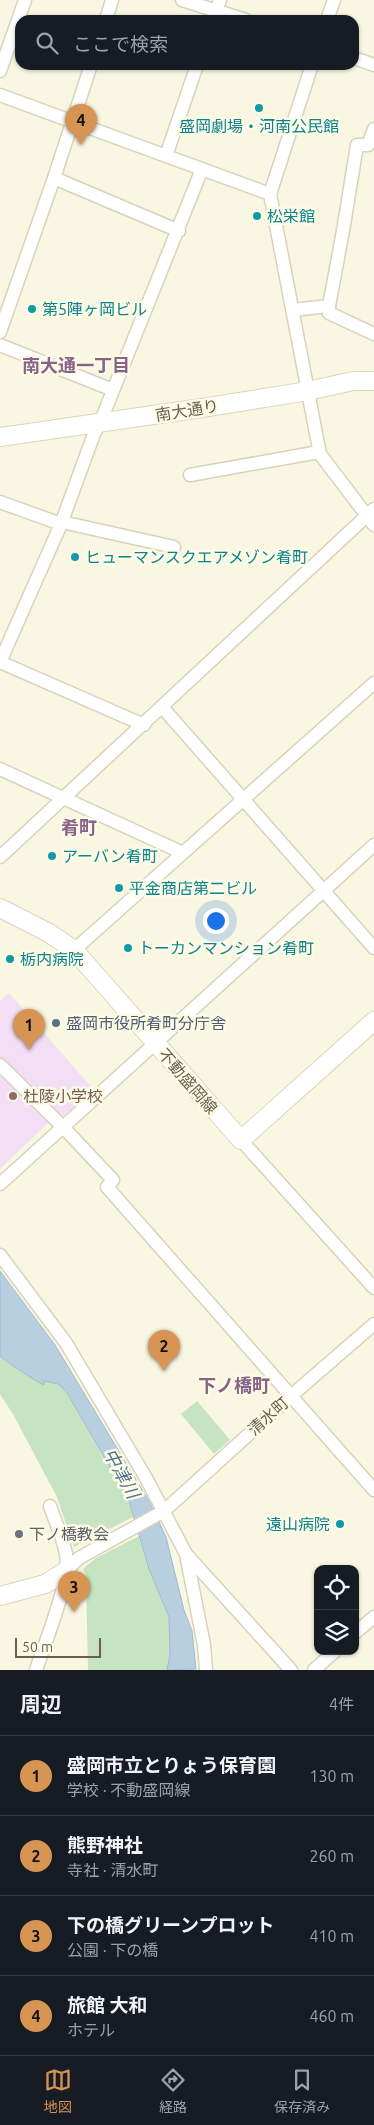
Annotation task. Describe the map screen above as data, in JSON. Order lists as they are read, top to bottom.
{
  "streets": {
    "main road": ["南大通り", "不動盛岡線"],
    "street": ["清水町"]
  },
  "districts": ["南大通一丁目", "肴町", "下ノ橋町"],
  "water": ["中津川"],
  "places": [
    "盛岡劇場・河南公民館",
    "松栄館",
    "第5陣ヶ岡ビル",
    "ヒューマンスクエアメゾン肴町",
    "アーバン肴町",
    "平金商店第二ビル",
    "トーカンマンション肴町",
    "栃内病院",
    "盛岡市役所肴町分庁舎",
    "杜陵小学校",
    "遠山病院",
    "下ノ橋教会"
  ],
  "scale_bar": "50 m",
  "page": {
    "search": "ここで検索",
    "pins": [
      "4",
      "1",
      "2",
      "3"
    ],
    "scale": "50 m",
    "heading": ["周辺", "4件"],
    "list": [
      {
        "mark": "1",
        "name": "盛岡市立とりょう保育園",
        "note": "学校 · 不動盛岡線",
        "value": "130 m"
      },
      {
        "mark": "2",
        "name": "熊野神社",
        "note": "寺社 · 清水町",
        "value": "260 m"
      },
      {
        "mark": "3",
        "name": "下の橋グリーンプロット",
        "note": "公園 · 下の橋",
        "value": "410 m"
      },
      {
        "mark": "4",
        "name": "旅館 大和",
        "note": "ホテル",
        "value": "460 m"
      }
    ],
    "nav": ["地図", "経路", "保存済み"]
  }
}
